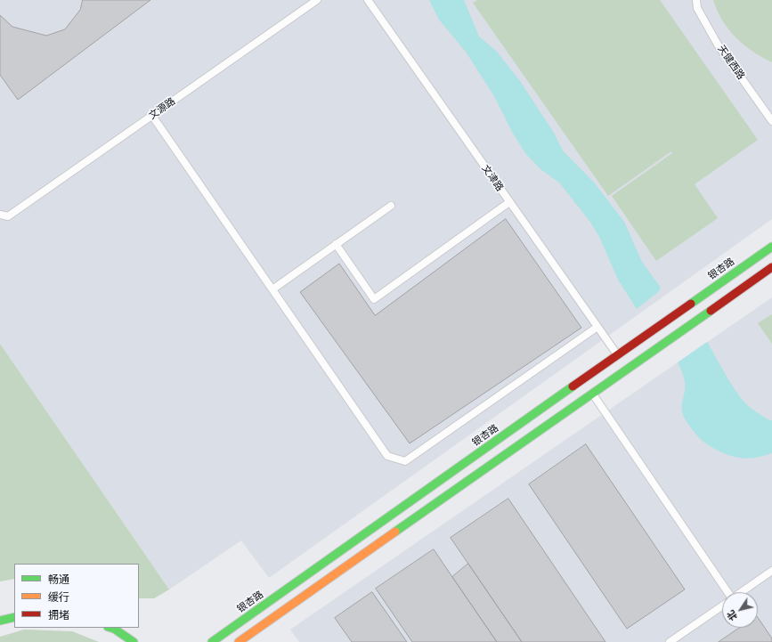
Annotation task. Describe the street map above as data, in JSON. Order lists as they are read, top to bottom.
{
  "streets": {
    "street": ["银杏路"],
    "lane": ["天健西路", "文源路", "文津路"]
  },
  "crossings": [
    ["文津路", "银杏路"]
  ],
  "legend": ["畅通", "缓行", "拥堵"],
  "north": "bottom left"
}
